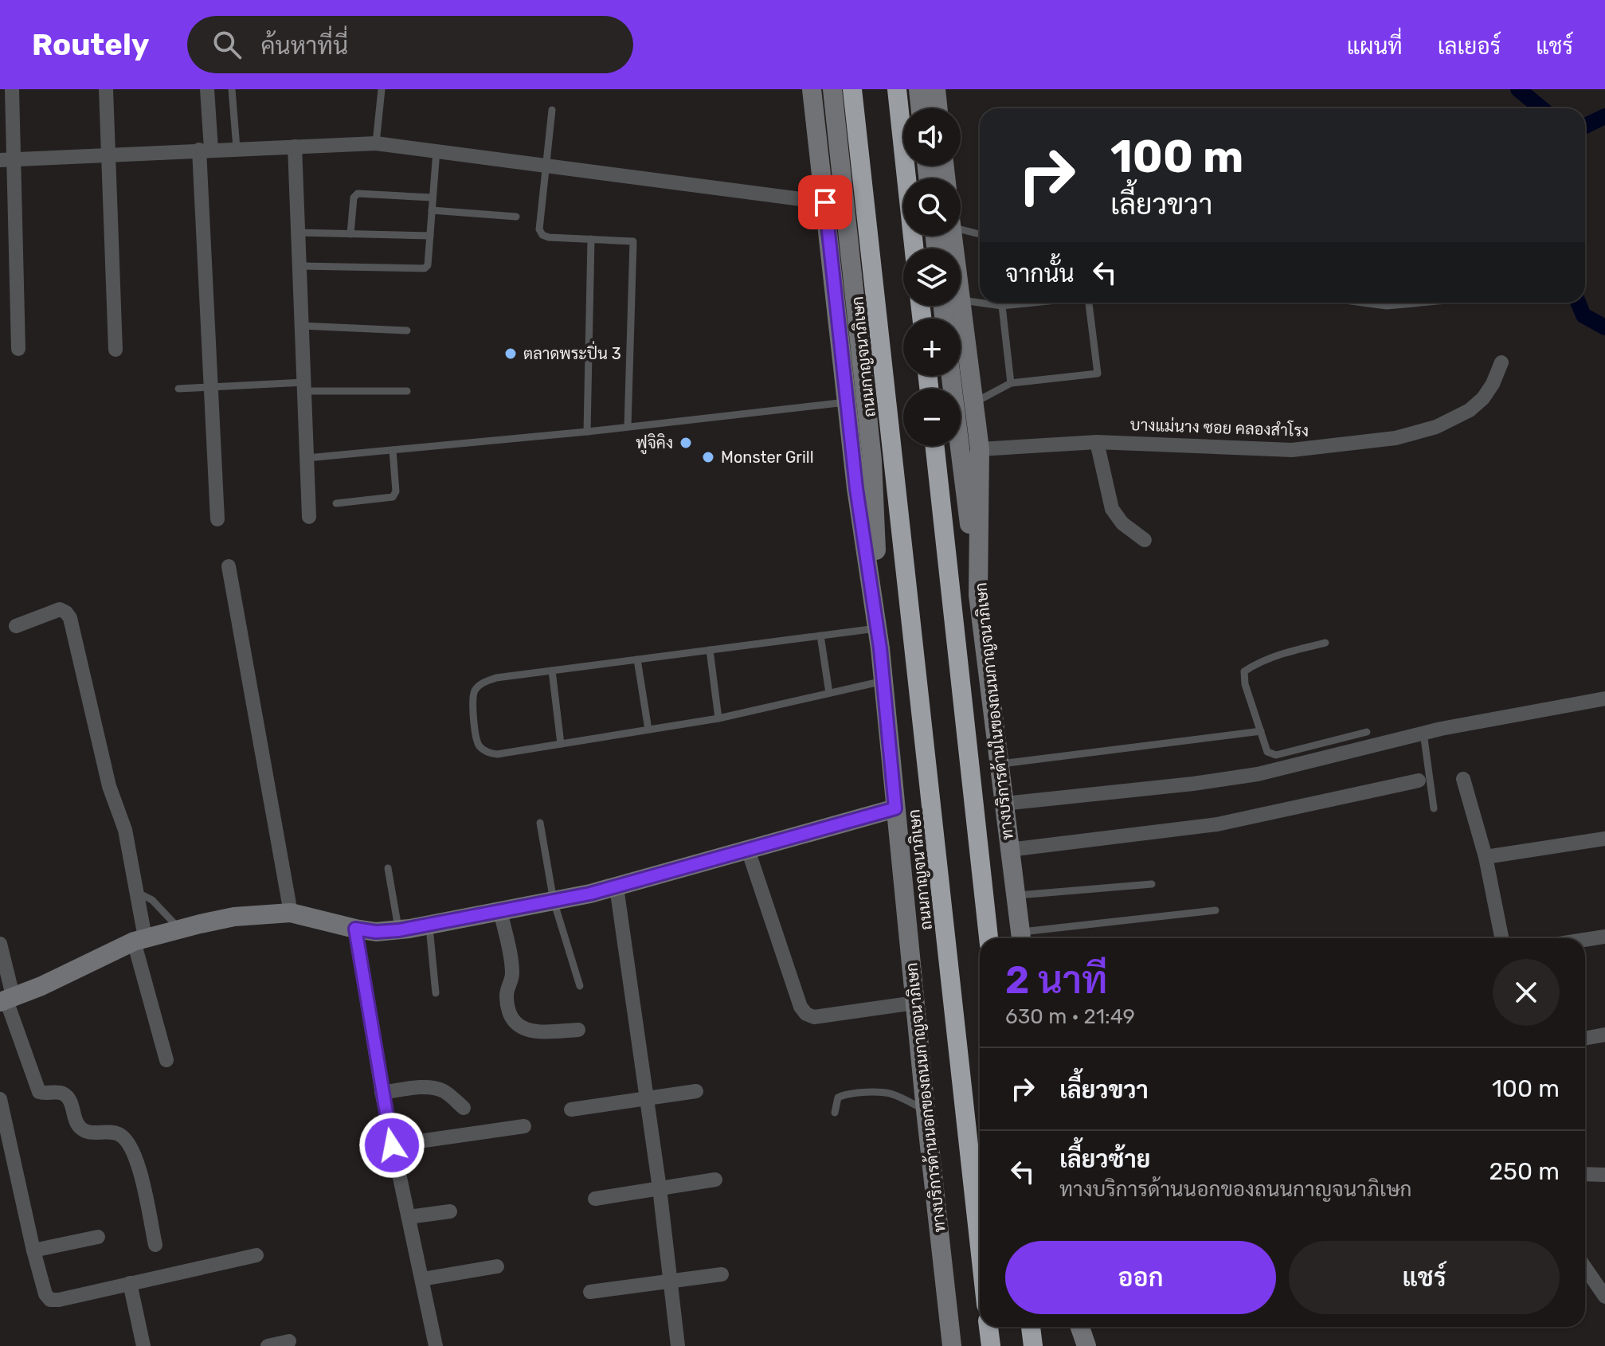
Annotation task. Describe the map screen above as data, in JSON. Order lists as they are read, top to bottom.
{
  "streets": {
    "highway": ["ถนนกาญจนาภิเษก"],
    "main road": ["ทางบริการด้านในของถนนกาญจนาภิเษก", "ทางบริการด้านนอกของถนนกาญจนาภิเษก"],
    "street": ["บางแม่นาง ซอย คลองสำโรง"]
  },
  "crossings": [
    ["บางแม่นาง ซอย คลองสำโรง", "ทางบริการด้านในของถนนกาญจนาภิเษก"]
  ],
  "places": ["ตลาดพระปิ่น 3", "ฟูจิคิง", "Monster Grill"],
  "page": {
    "header": "Routely",
    "search": "ค้นหาที่นี่",
    "nav": ["แผนที่", "เลเยอร์", "แชร์"],
    "map_buttons": ["+", "−"],
    "turn": ["100 m", "เลี้ยวขวา"],
    "then": "จากนั้น",
    "heading": ["2 นาที", "630 m · 21:49"],
    "list": [
      {
        "name": "เลี้ยวขวา",
        "value": "100 m"
      },
      {
        "name": "เลี้ยวซ้าย",
        "note": "ทางบริการด้านนอกของถนนกาญจนาภิเษก",
        "value": "250 m"
      }
    ],
    "buttons": ["ออก", "แชร์"]
  }
}
